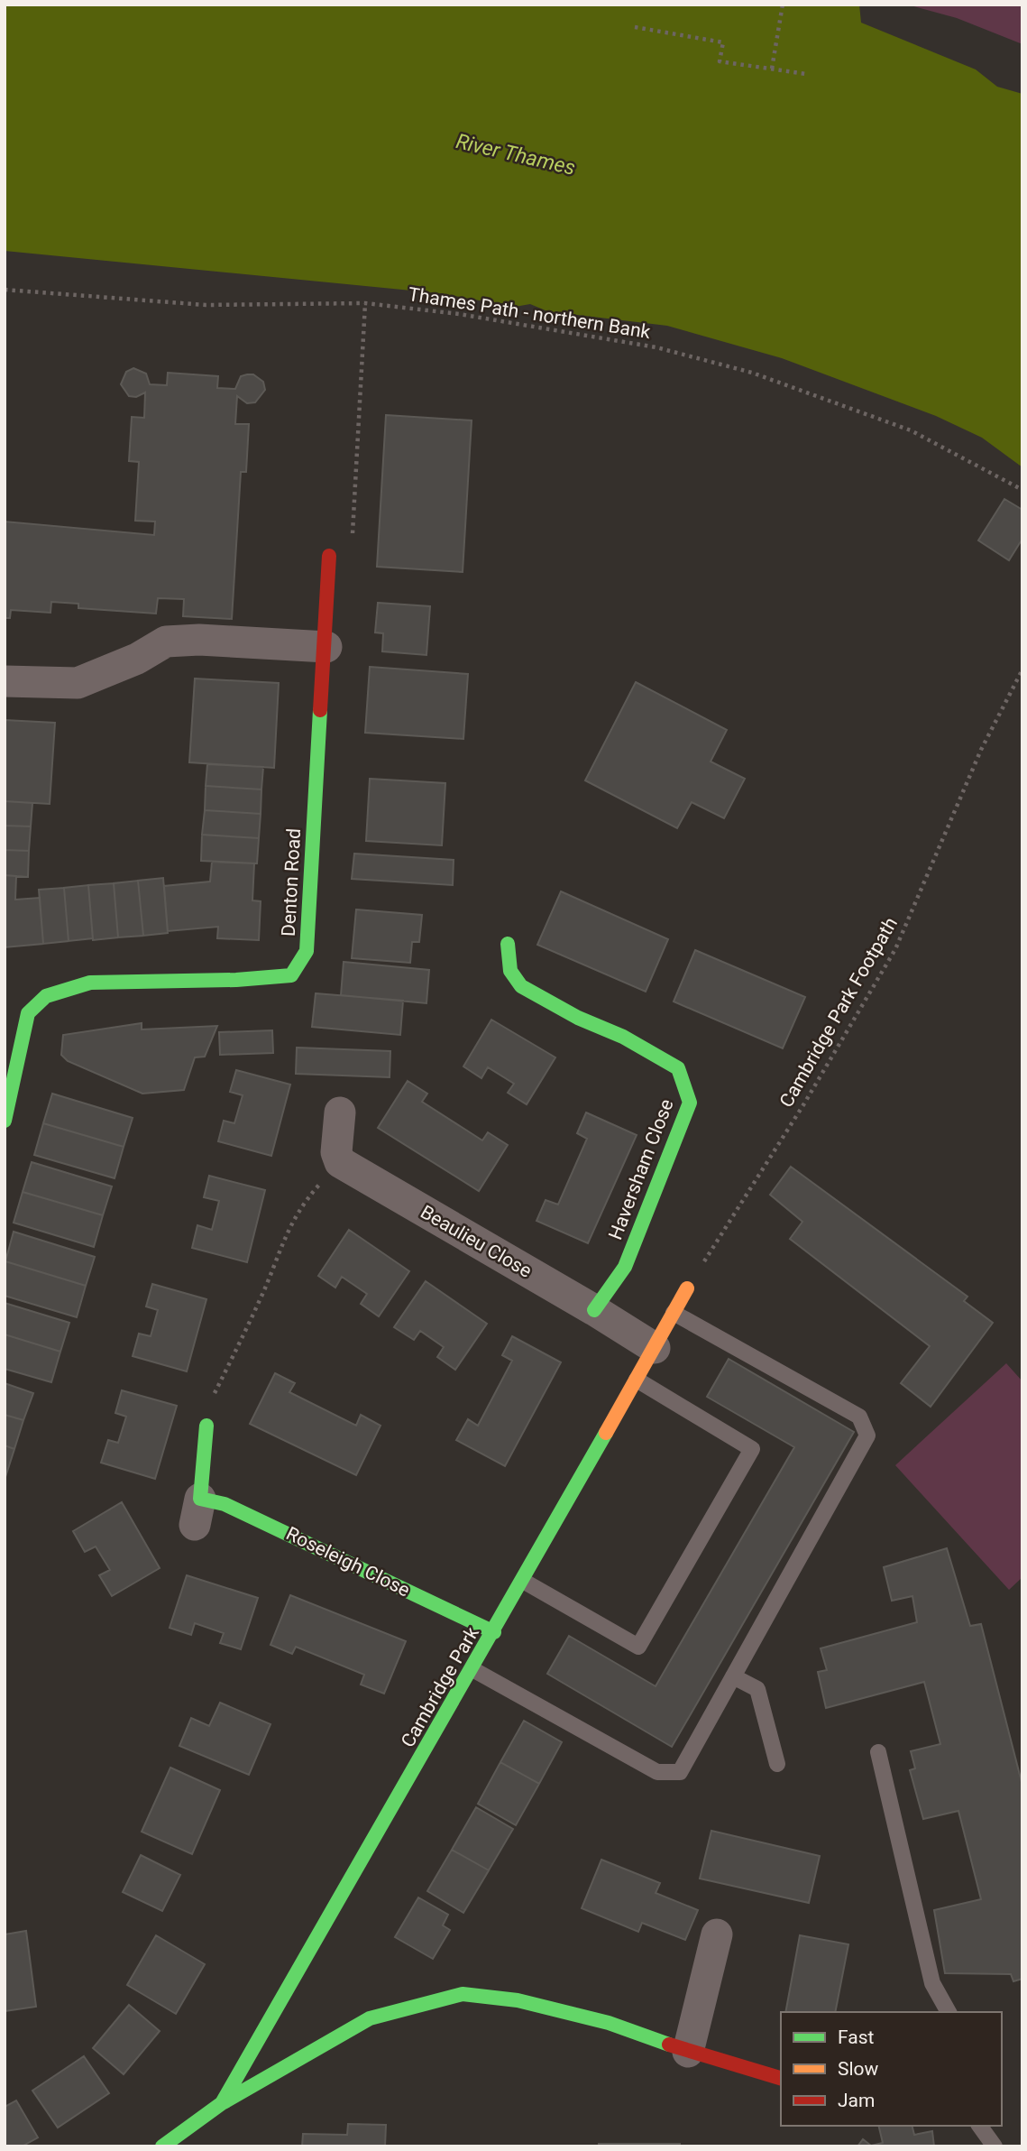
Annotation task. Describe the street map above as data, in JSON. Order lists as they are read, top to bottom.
{
  "streets": {
    "street": [
      "Denton Road",
      "Haversham Close",
      "Beaulieu Close",
      "Roseleigh Close",
      "Cambridge Park"
    ],
    "path": ["Thames Path - northern Bank", "Cambridge Park Footpath"]
  },
  "crossings": [
    ["Cambridge Park Footpath", "Cambridge Park"],
    ["Haversham Close", "Beaulieu Close"],
    ["Beaulieu Close", "Cambridge Park"],
    ["Roseleigh Close", "Cambridge Park"]
  ],
  "water": ["River Thames"],
  "legend": ["Fast", "Slow", "Jam"]
}
